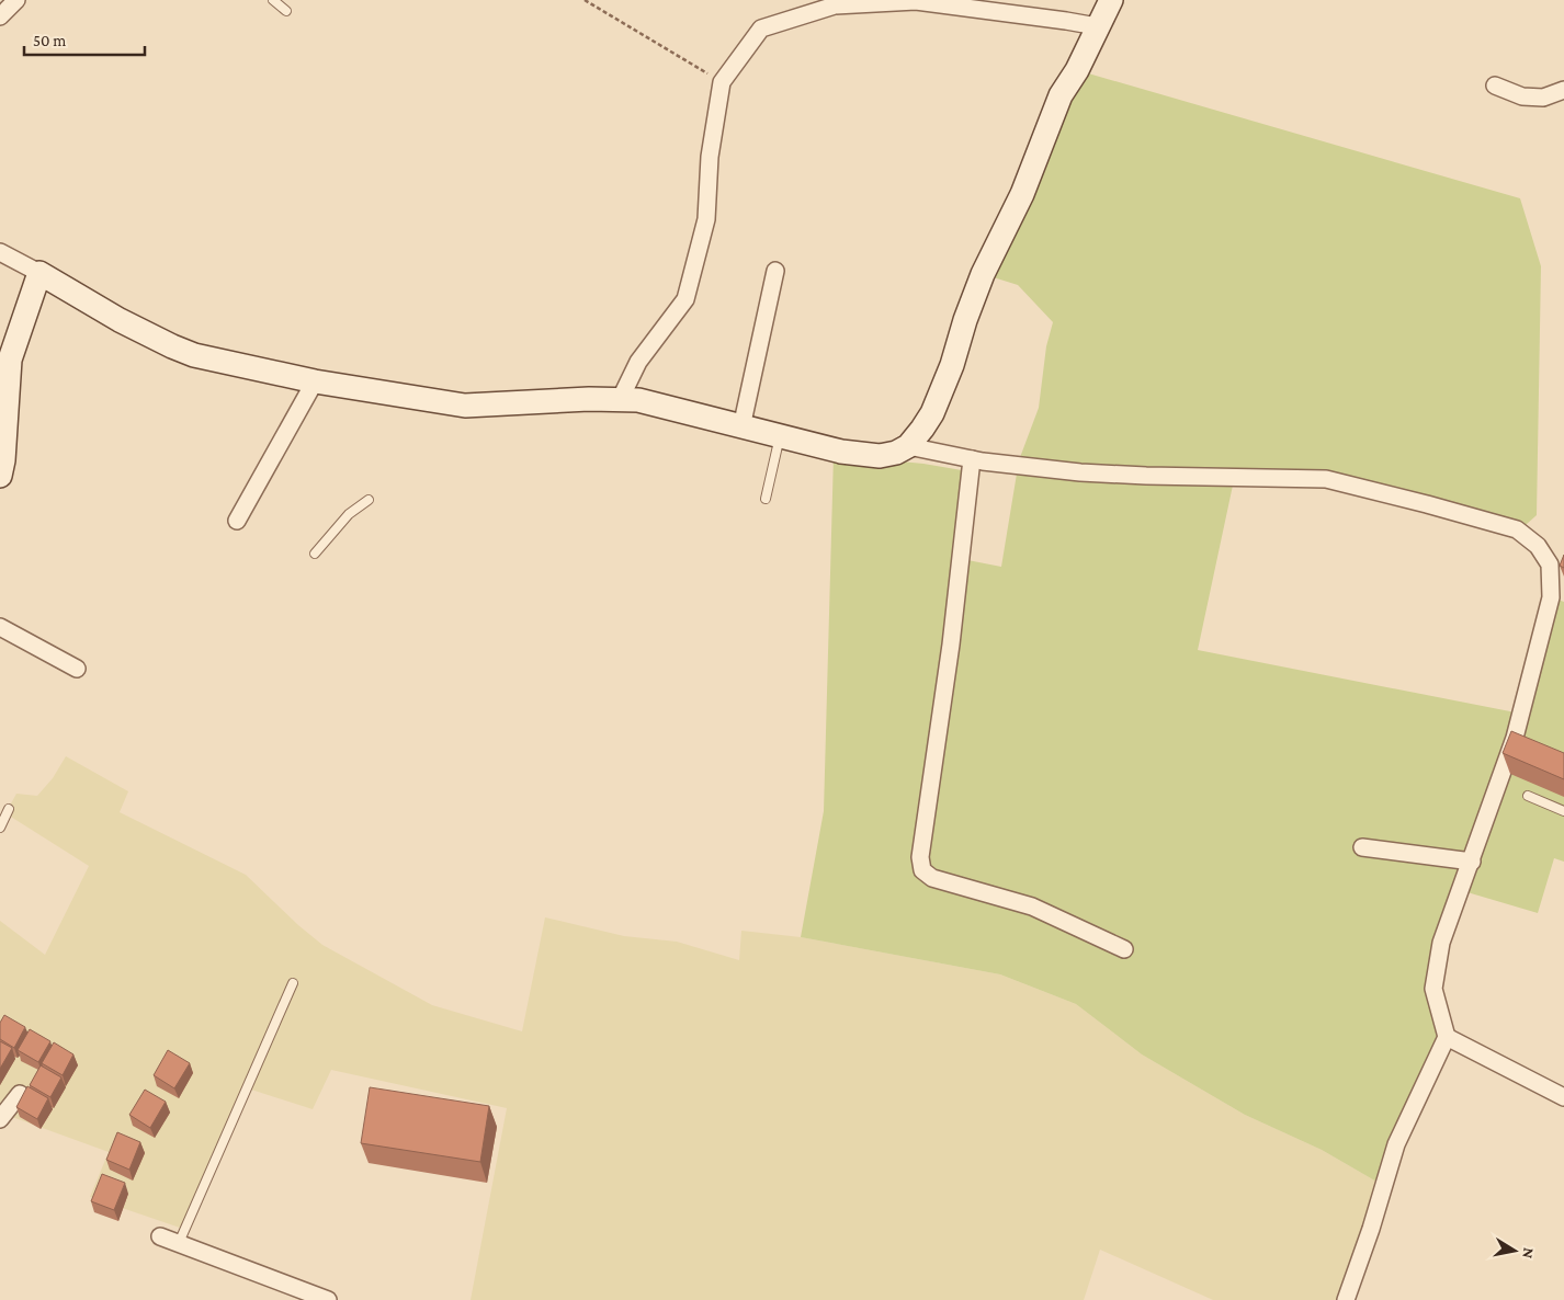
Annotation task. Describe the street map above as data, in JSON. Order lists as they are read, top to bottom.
{
  "scale_bar": "50 m",
  "north": "right"
}
